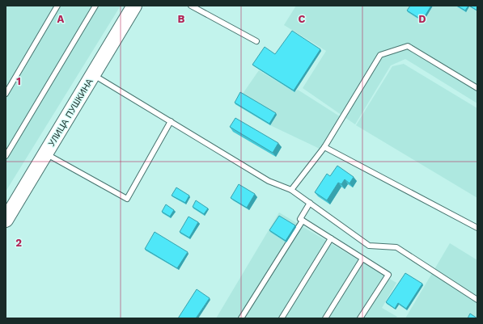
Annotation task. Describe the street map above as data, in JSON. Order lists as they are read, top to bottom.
{
  "streets": {
    "main road": ["УЛИЦА ПУШКИНА"]
  },
  "grid": {
    "columns": [
      "A",
      "B",
      "C",
      "D"
    ],
    "rows": ["1", "2"]
  }
}
